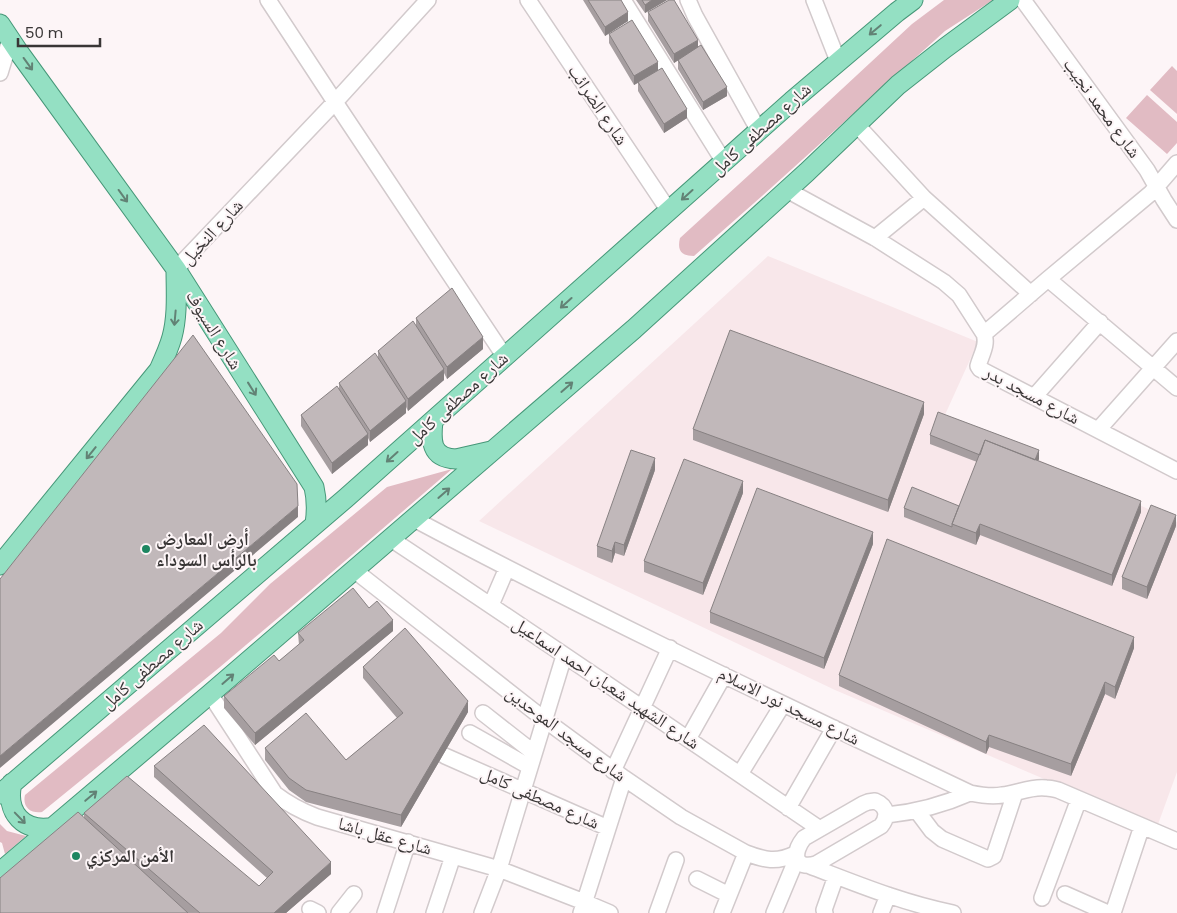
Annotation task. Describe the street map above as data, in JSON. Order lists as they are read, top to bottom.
{
  "streets": {
    "main road": ["شارع مصطفى كامل", "شارع النخيل", "شارع السيوف"],
    "street": [
      "شارع الضرائب",
      "شارع محمد نجيب",
      "شارع مسجد بدر",
      "شارع الشهيد شعبان احمد اسماعيل",
      "شارع مسجد نور الاسلام",
      "شارع مسجد الموحدين",
      "شارع عقل باشا"
    ]
  },
  "crossings": [
    ["شارع الضرائب", "شارع مصطفى كامل"],
    ["شارع مصطفى كامل", "شارع السيوف"],
    ["شارع النخيل", "شارع السيوف"]
  ],
  "one_way": ["شارع النخيل", "شارع السيوف"],
  "places": ["أرض المعارض بالرأس السوداء", "الأمن المركزي"],
  "scale_bar": "50 m"
}
